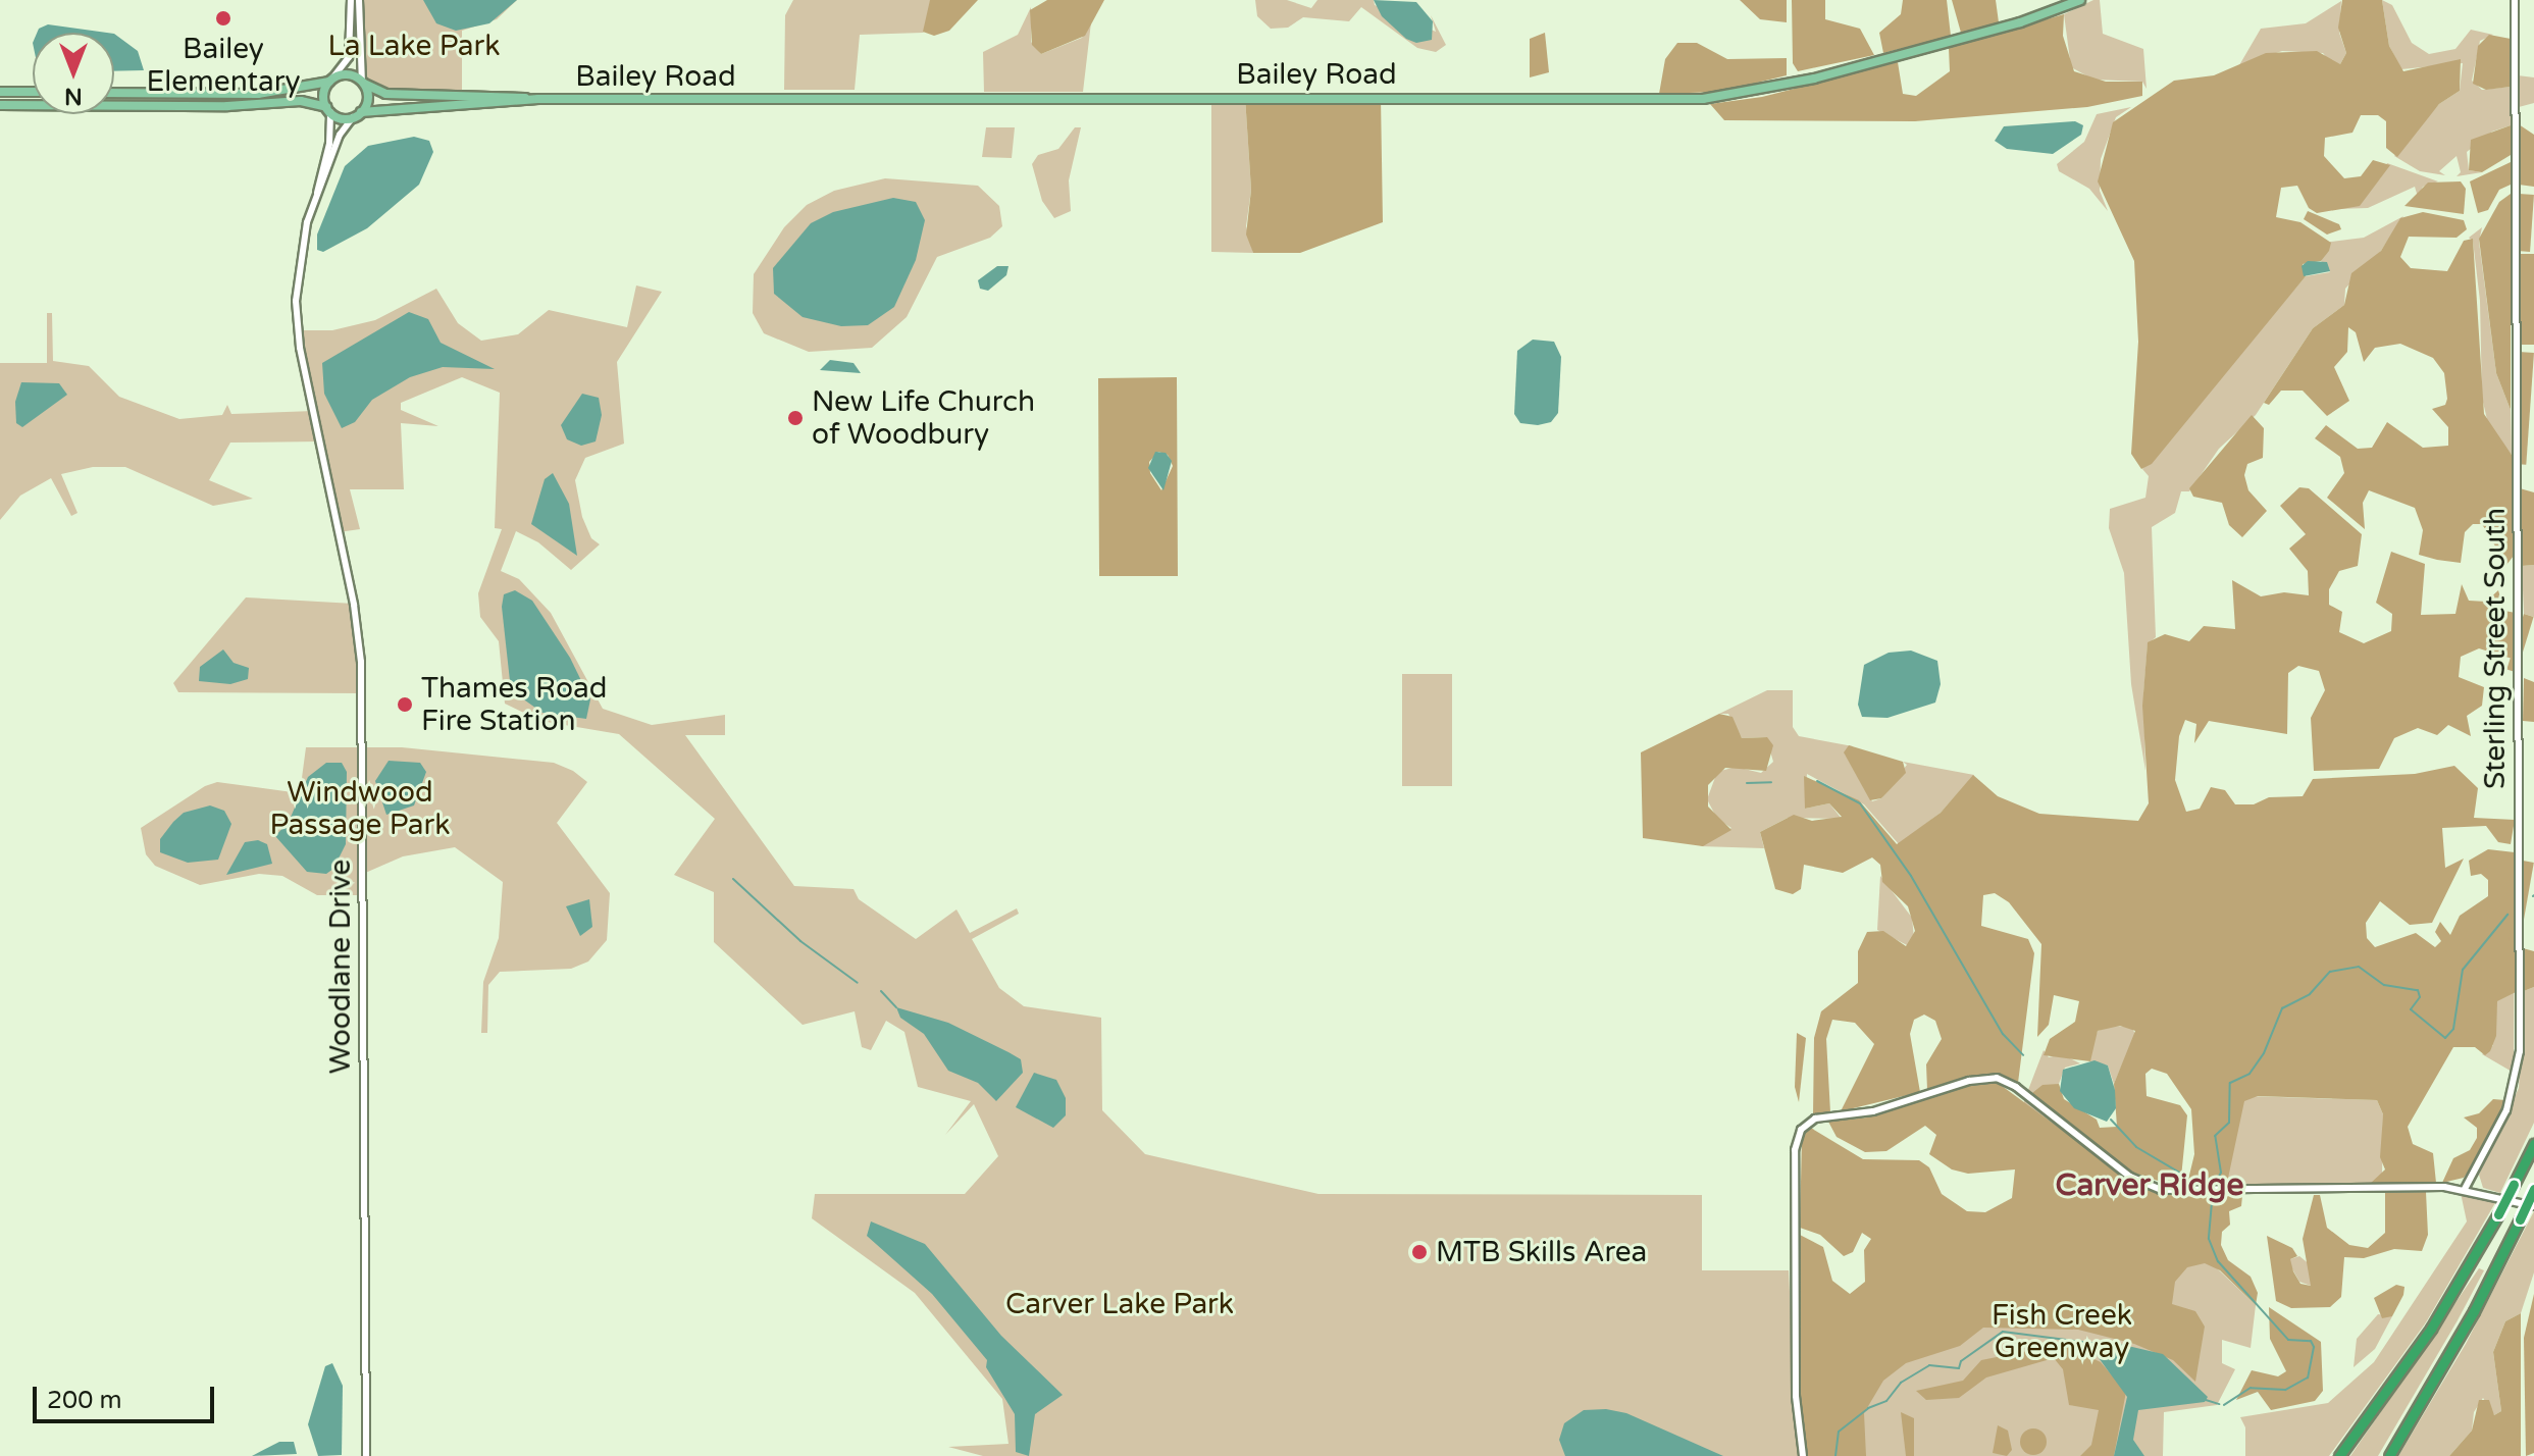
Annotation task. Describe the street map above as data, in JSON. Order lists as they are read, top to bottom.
{
  "streets": {
    "main road": ["Bailey Road"],
    "street": ["Sterling Street South", "Woodlane Drive"]
  },
  "crossings": [
    ["Bailey Road", "Woodlane Drive"]
  ],
  "districts": ["Carver Ridge"],
  "parks": [
    "La Lake Park",
    "Windwood Passage Park",
    "Carver Lake Park",
    "Fish Creek Greenway"
  ],
  "places": [
    "Bailey Elementary",
    "New Life Church of Woodbury",
    "Thames Road Fire Station",
    "MTB Skills Area"
  ],
  "scale_bar": "200 m",
  "north": "bottom"
}
